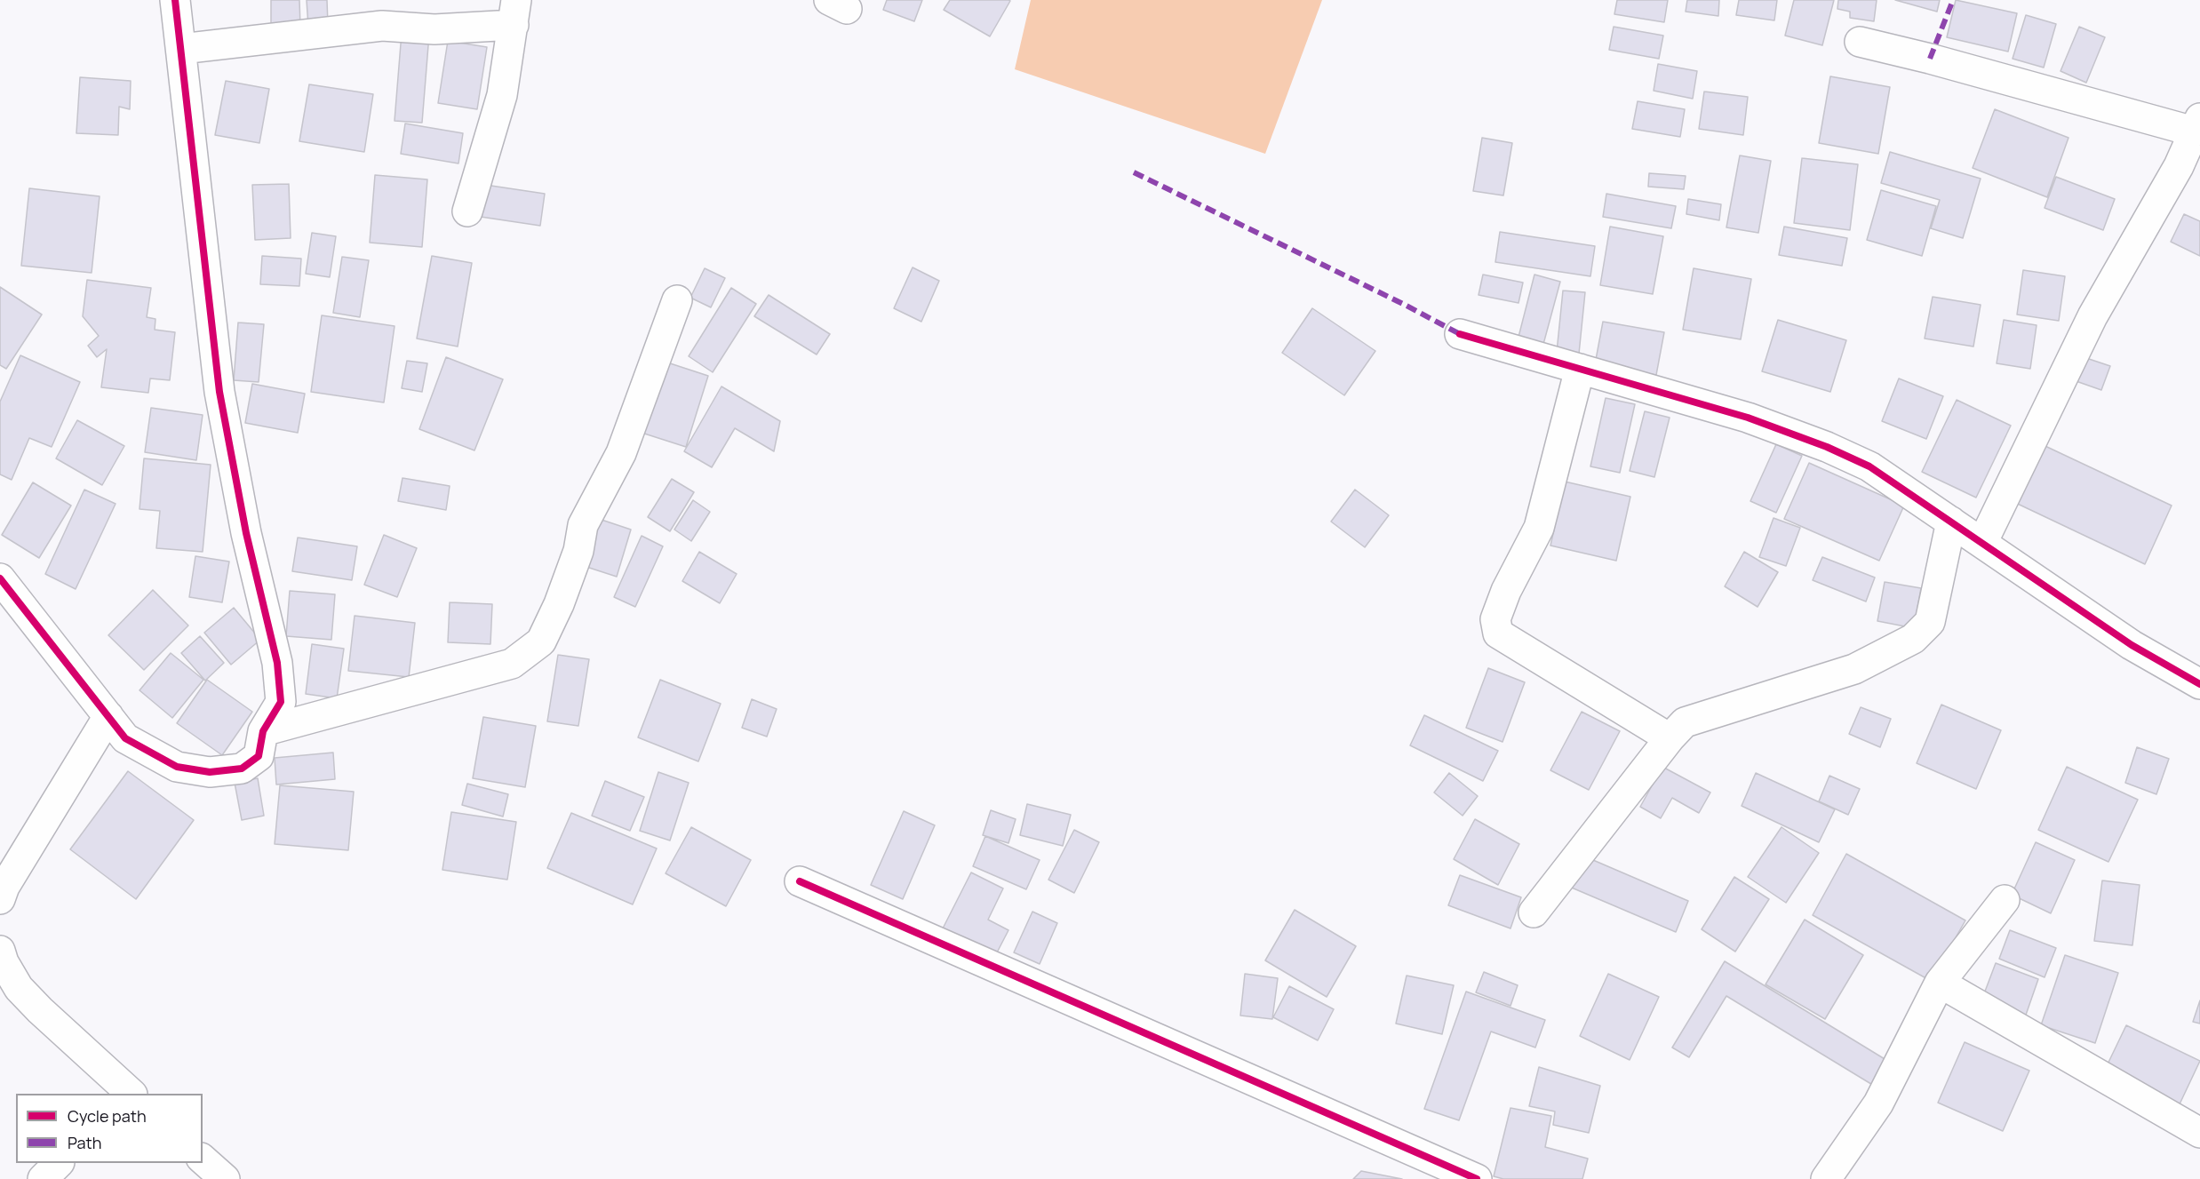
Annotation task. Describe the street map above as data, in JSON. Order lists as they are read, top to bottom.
{
  "legend": ["Cycle path", "Path"]
}
